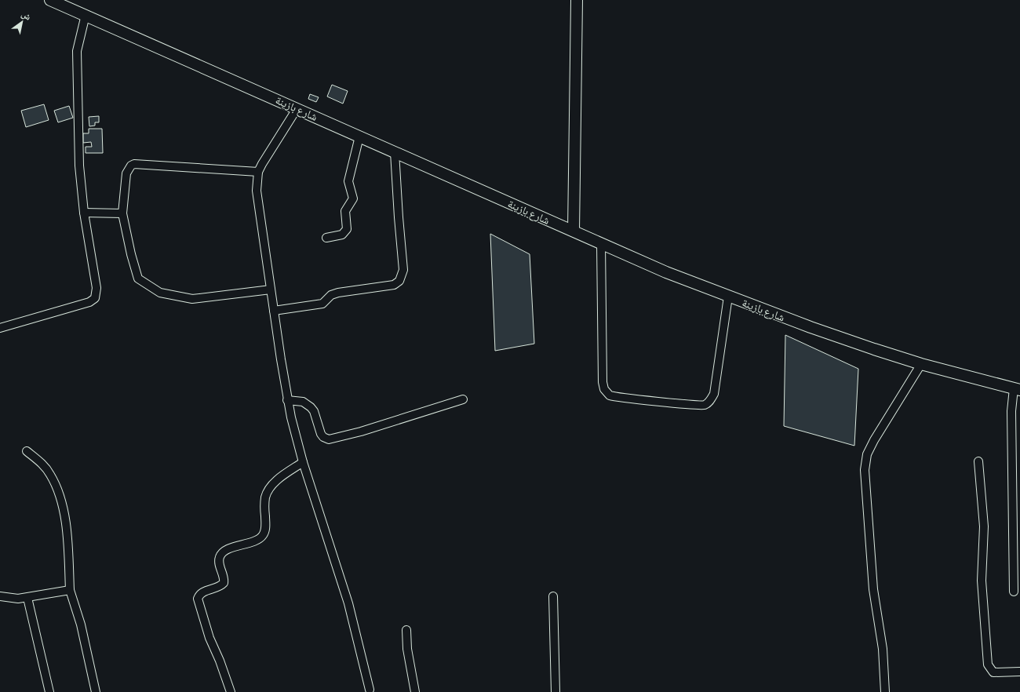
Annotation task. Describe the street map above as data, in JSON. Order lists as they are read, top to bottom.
{
  "streets": {
    "street": ["شارع بازينة"]
  },
  "north": "top right"
}
